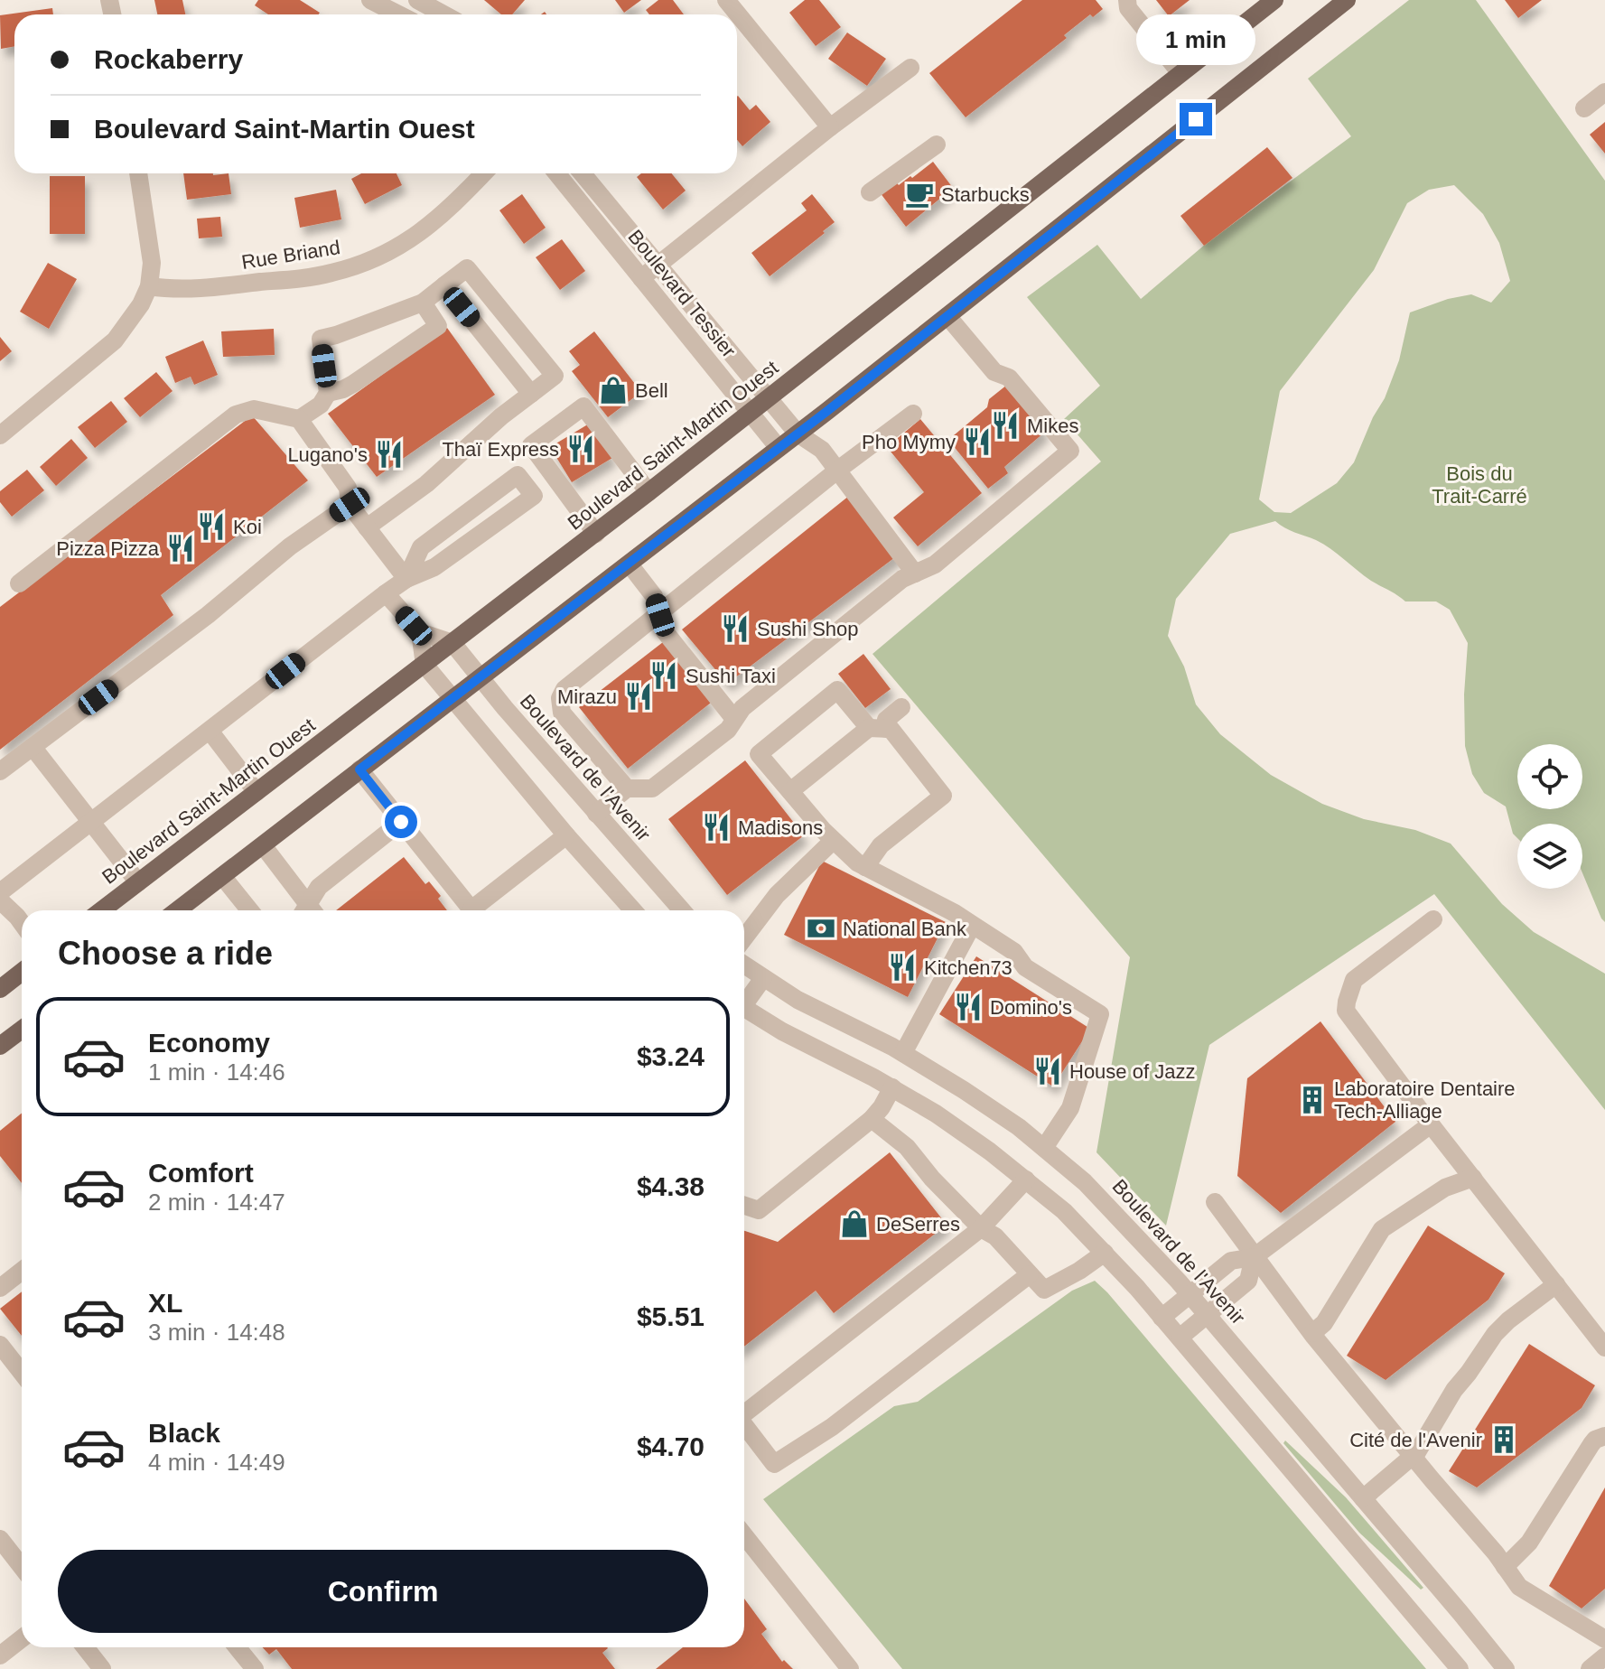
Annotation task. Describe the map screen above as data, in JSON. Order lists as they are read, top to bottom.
{
  "streets": {
    "main road": ["Boulevard Saint-Martin Ouest"],
    "street": ["Rue Briand", "Boulevard Tessier", "Boulevard de l'Avenir"]
  },
  "crossings": [
    ["Boulevard Tessier", "Boulevard Saint-Martin Ouest"],
    ["Boulevard Saint-Martin Ouest", "Boulevard de l'Avenir"]
  ],
  "parks": ["Bois du Trait-Carré"],
  "places": {
    "cafe": ["Starbucks"],
    "shop": ["Bell", "DeSerres"],
    "restaurant": [
      "Mikes",
      "Pho Mymy",
      "Thaï Express",
      "Lugano's",
      "Koi",
      "Pizza Pizza",
      "Sushi Shop",
      "Sushi Taxi",
      "Mirazu",
      "Madisons",
      "Kitchen73",
      "Domino's",
      "House of Jazz"
    ],
    "bank": ["National Bank"],
    "building": ["Laboratoire Dentaire Tech-Alliage", "Cité de l'Avenir"]
  },
  "page": {
    "bubble": "1 min",
    "banner": ["Rockaberry", "Boulevard Saint-Martin Ouest"],
    "heading": "Choose a ride",
    "list": [
      {
        "name": "Economy",
        "note": "1 min · 14:46",
        "value": "$3.24"
      },
      {
        "name": "Comfort",
        "note": "2 min · 14:47",
        "value": "$4.38"
      },
      {
        "name": "XL",
        "note": "3 min · 14:48",
        "value": "$5.51"
      },
      {
        "name": "Black",
        "note": "4 min · 14:49",
        "value": "$4.70"
      }
    ],
    "buttons": "Confirm"
  }
}
